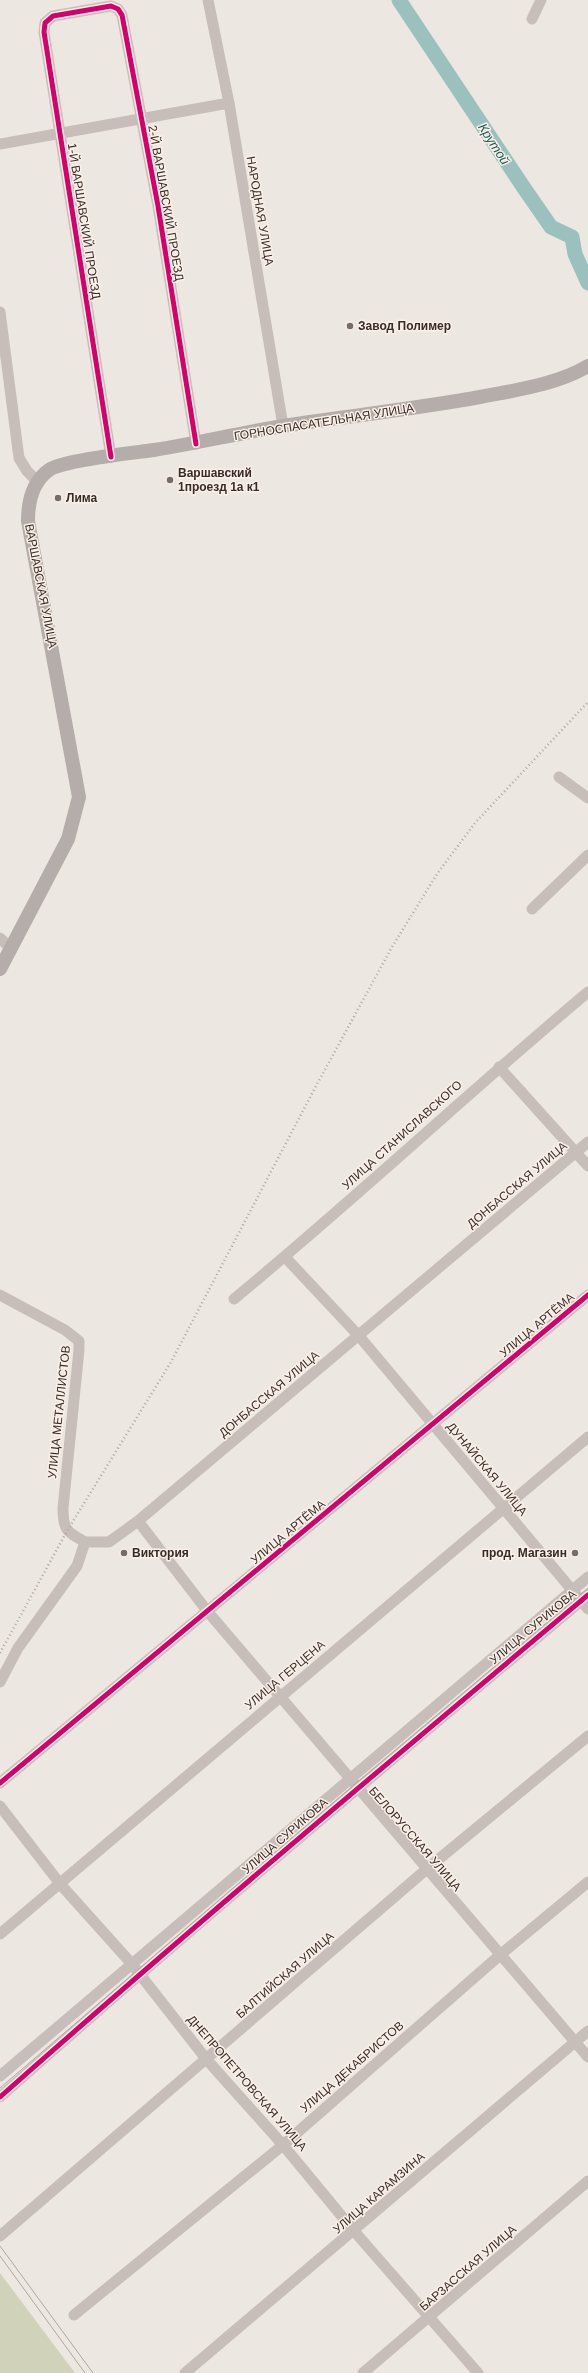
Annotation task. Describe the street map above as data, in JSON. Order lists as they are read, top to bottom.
{
  "streets": {
    "main road": ["ГОРНОСПАСАТЕЛЬНАЯ УЛИЦА", "ВАРШАВСКАЯ УЛИЦА"],
    "street": [
      "2-Й ВАРШАВСКИЙ ПРОЕЗД",
      "НАРОДНАЯ УЛИЦА",
      "1-Й ВАРШАВСКИЙ ПРОЕЗД",
      "УЛИЦА СТАНИСЛАВСКОГО",
      "ДОНБАССКАЯ УЛИЦА",
      "УЛИЦА АРТЁМА",
      "УЛИЦА МЕТАЛЛИСТОВ",
      "ДУНАЙСКАЯ УЛИЦА",
      "УЛИЦА СУРИКОВА",
      "УЛИЦА ГЕРЦЕНА",
      "БЕЛОРУССКАЯ УЛИЦА",
      "БАЛТИЙСКАЯ УЛИЦА",
      "УЛИЦА ДЕКАБРИСТОВ",
      "ДНЕПРОПЕТРОВСКАЯ УЛИЦА",
      "УЛИЦА КАРАМЗИНА",
      "БАРЗАССКАЯ УЛИЦА"
    ]
  },
  "crossings": [
    ["2-Й ВАРШАВСКИЙ ПРОЕЗД", "1-Й ВАРШАВСКИЙ ПРОЕЗД"],
    ["2-Й ВАРШАВСКИЙ ПРОЕЗД", "ГОРНОСПАСАТЕЛЬНАЯ УЛИЦА"],
    ["НАРОДНАЯ УЛИЦА", "ГОРНОСПАСАТЕЛЬНАЯ УЛИЦА"],
    ["1-Й ВАРШАВСКИЙ ПРОЕЗД", "ГОРНОСПАСАТЕЛЬНАЯ УЛИЦА"],
    ["ГОРНОСПАСАТЕЛЬНАЯ УЛИЦА", "ВАРШАВСКАЯ УЛИЦА"],
    ["УЛИЦА СТАНИСЛАВСКОГО", "ДУНАЙСКАЯ УЛИЦА"],
    ["ДОНБАССКАЯ УЛИЦА", "УЛИЦА МЕТАЛЛИСТОВ"],
    ["ДОНБАССКАЯ УЛИЦА", "ДУНАЙСКАЯ УЛИЦА"],
    ["ДОНБАССКАЯ УЛИЦА", "БЕЛОРУССКАЯ УЛИЦА"],
    ["УЛИЦА АРТЁМА", "ДУНАЙСКАЯ УЛИЦА"],
    ["УЛИЦА АРТЁМА", "БЕЛОРУССКАЯ УЛИЦА"],
    ["ДУНАЙСКАЯ УЛИЦА", "УЛИЦА СУРИКОВА"],
    ["ДУНАЙСКАЯ УЛИЦА", "УЛИЦА ГЕРЦЕНА"],
    ["УЛИЦА СУРИКОВА", "БЕЛОРУССКАЯ УЛИЦА"],
    ["УЛИЦА СУРИКОВА", "ДНЕПРОПЕТРОВСКАЯ УЛИЦА"],
    ["УЛИЦА ГЕРЦЕНА", "БЕЛОРУССКАЯ УЛИЦА"],
    ["УЛИЦА ГЕРЦЕНА", "ДНЕПРОПЕТРОВСКАЯ УЛИЦА"],
    ["БЕЛОРУССКАЯ УЛИЦА", "БАЛТИЙСКАЯ УЛИЦА"],
    ["БЕЛОРУССКАЯ УЛИЦА", "УЛИЦА ДЕКАБРИСТОВ"],
    ["БЕЛОРУССКАЯ УЛИЦА", "УЛИЦА КАРАМЗИНА"],
    ["БАЛТИЙСКАЯ УЛИЦА", "ДНЕПРОПЕТРОВСКАЯ УЛИЦА"],
    ["УЛИЦА ДЕКАБРИСТОВ", "ДНЕПРОПЕТРОВСКАЯ УЛИЦА"],
    ["ДНЕПРОПЕТРОВСКАЯ УЛИЦА", "УЛИЦА КАРАМЗИНА"],
    ["ДНЕПРОПЕТРОВСКАЯ УЛИЦА", "БАРЗАССКАЯ УЛИЦА"]
  ],
  "water": ["Крутой"],
  "places": [
    "Завод Полимер",
    "Варшавский 1проезд 1а к1",
    "Лима",
    "Виктория",
    "прод. Магазин"
  ]
}
